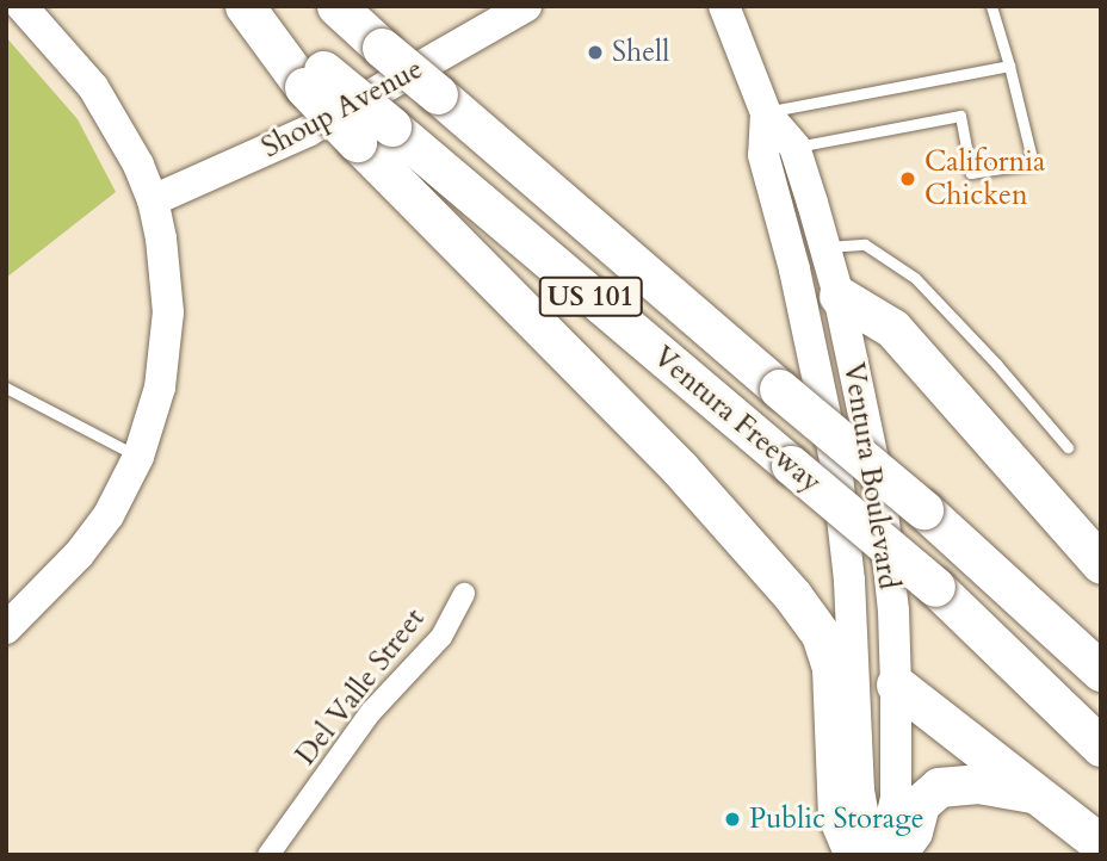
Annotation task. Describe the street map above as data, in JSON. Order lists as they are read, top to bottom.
{
  "streets": {
    "highway": ["US 101", "Ventura Freeway"],
    "main road": ["Shoup Avenue", "Ventura Boulevard"],
    "street": ["Del Valle Street"]
  },
  "places": ["Shell", "California Chicken", "Public Storage"]
}
